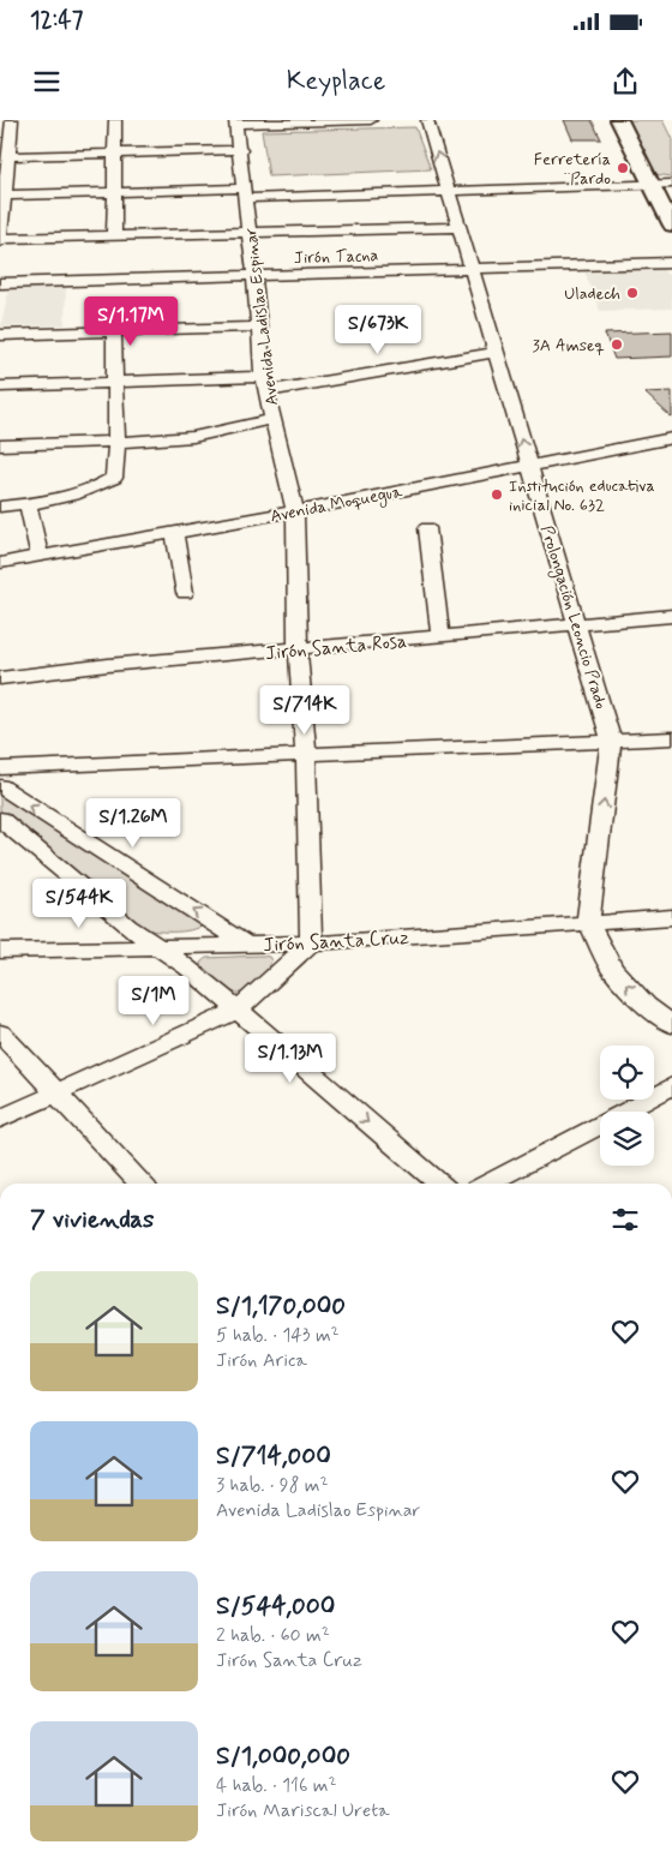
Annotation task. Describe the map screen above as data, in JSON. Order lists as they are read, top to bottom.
{
  "streets": {
    "street": [
      "Jirón Tacna",
      "Avenida Ladislao Espinar",
      "Avenida Moquegua",
      "Prolongación Leoncio Prado",
      "Jirón Santa Rosa",
      "Jirón Santa Cruz"
    ]
  },
  "crossings": [
    ["Jirón Tacna", "Avenida Ladislao Espinar"],
    ["Jirón Tacna", "Prolongación Leoncio Prado"],
    ["Avenida Ladislao Espinar", "Avenida Moquegua"],
    ["Avenida Ladislao Espinar", "Jirón Santa Rosa"],
    ["Avenida Ladislao Espinar", "Jirón Santa Cruz"],
    ["Avenida Moquegua", "Prolongación Leoncio Prado"],
    ["Prolongación Leoncio Prado", "Jirón Santa Rosa"],
    ["Prolongación Leoncio Prado", "Jirón Santa Cruz"]
  ],
  "one_way": ["Prolongación Leoncio Prado"],
  "places": [
    "Ferretería ¨Pardo",
    "Uladech",
    "3A Amseq",
    "Institución educativa inicial No. 632"
  ],
  "page": {
    "status": "12:47",
    "header": "Keyplace",
    "price": [
      "S/1.17M",
      "S/673K",
      "S/714K",
      "S/1.26M",
      "S/544K",
      "S/1M",
      "S/1.13M"
    ],
    "heading": "7 viviendas",
    "list": [
      {
        "name": "S/1,170,000",
        "note": "5 hab. · 143 m² · Jirón Arica"
      },
      {
        "name": "S/714,000",
        "note": "3 hab. · 98 m² · Avenida Ladislao Espinar"
      },
      {
        "name": "S/544,000",
        "note": "2 hab. · 60 m² · Jirón Santa Cruz"
      },
      {
        "name": "S/1,000,000",
        "note": "4 hab. · 116 m² · Jirón Mariscal Ureta"
      }
    ]
  }
}
